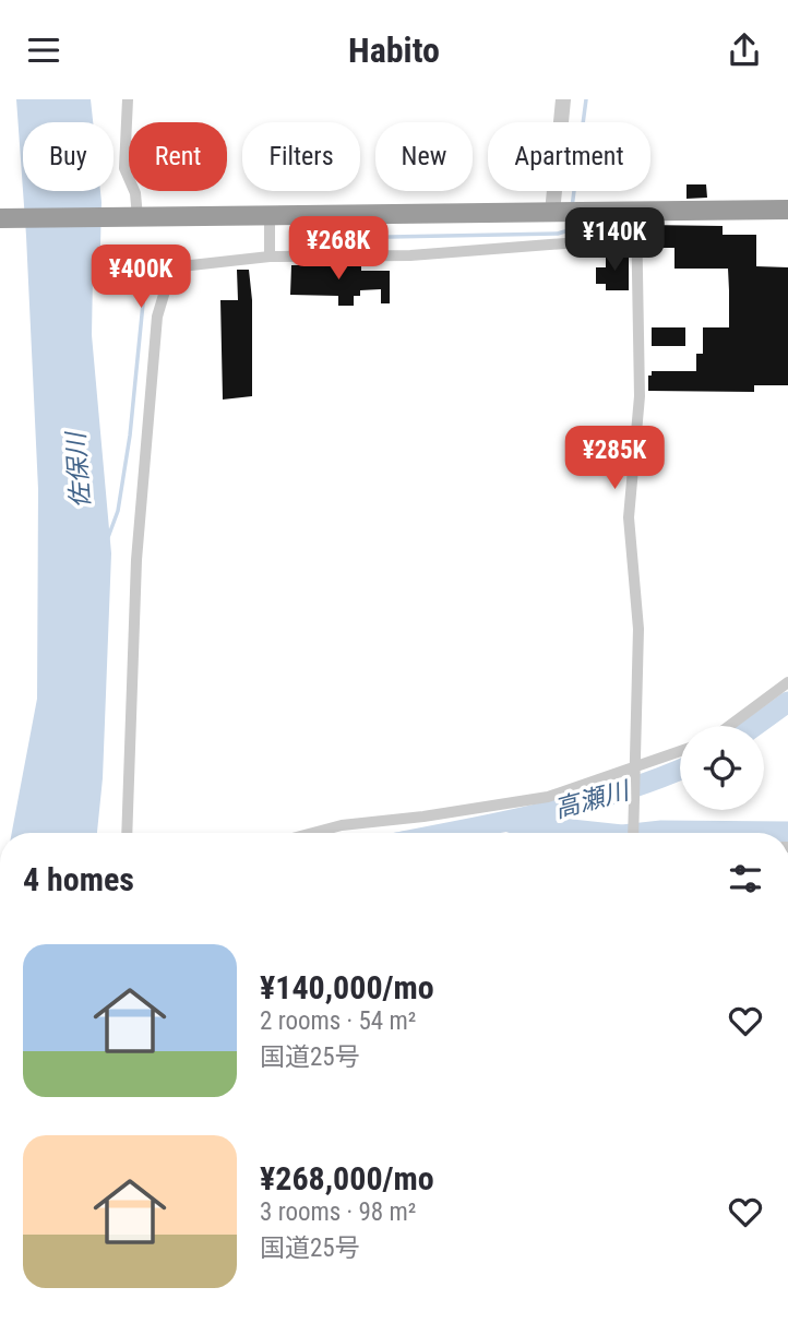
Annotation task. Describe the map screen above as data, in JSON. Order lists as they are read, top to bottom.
{
  "water": ["佐保川", "高瀬川"],
  "page": {
    "header": "Habito",
    "chip": [
      "Buy",
      "Rent",
      "Filters",
      "New",
      "Apartment"
    ],
    "price": [
      "¥140K",
      "¥268K",
      "¥400K",
      "¥285K"
    ],
    "heading": "4 homes",
    "list": [
      {
        "name": "¥140,000/mo",
        "note": "2 rooms · 54 m² · 国道25号"
      },
      {
        "name": "¥268,000/mo",
        "note": "3 rooms · 98 m² · 国道25号"
      }
    ]
  }
}
